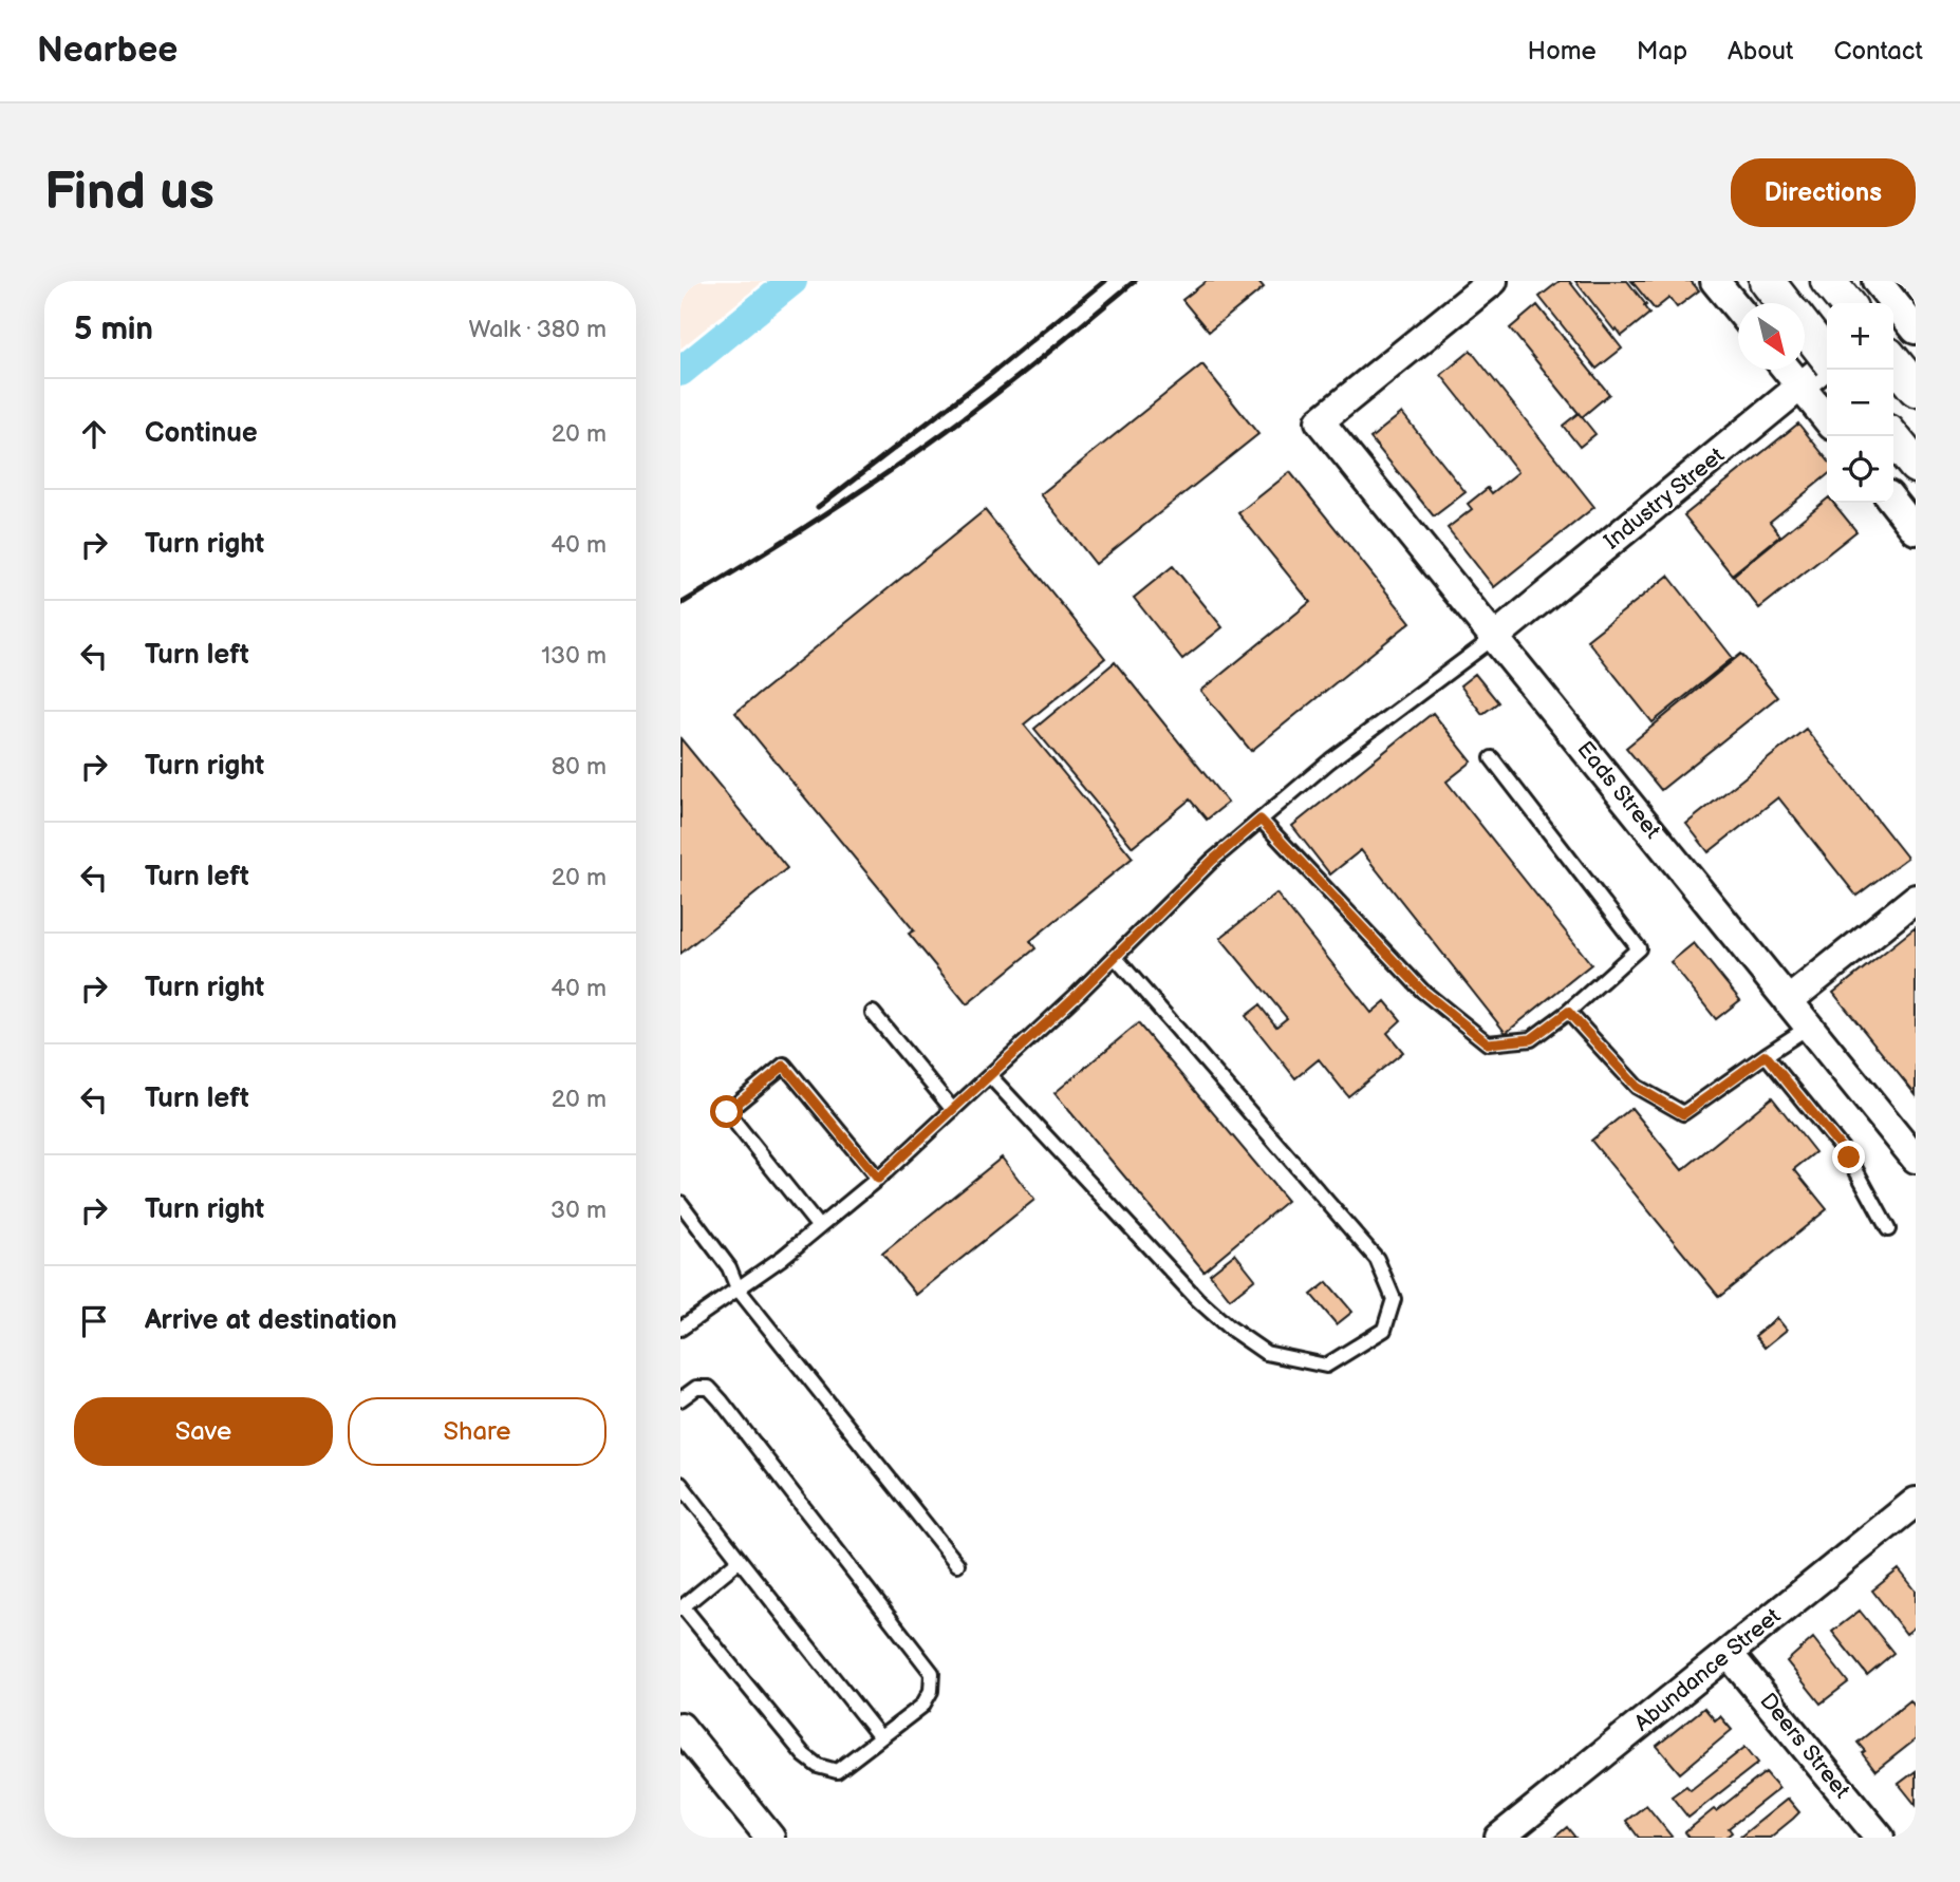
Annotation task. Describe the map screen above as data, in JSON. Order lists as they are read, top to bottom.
{
  "streets": {
    "street": [
      "Industry Street",
      "Eads Street",
      "Abundance Street",
      "Deers Street"
    ]
  },
  "crossings": [
    ["Industry Street", "Eads Street"],
    ["Abundance Street", "Deers Street"]
  ],
  "north": "bottom right",
  "page": {
    "header": "Nearbee",
    "nav": [
      "Home",
      "Map",
      "About",
      "Contact"
    ],
    "buttons": [
      "Directions",
      ["Save", "Share"]
    ],
    "title": "Find us",
    "heading": ["5 min", "Walk · 380 m"],
    "map_buttons": ["+", "−"],
    "list": [
      ["Continue", "20 m"],
      ["Turn right", "40 m"],
      ["Turn left", "130 m"],
      ["Turn right", "80 m"],
      ["Turn left", "20 m"],
      ["Turn right", "40 m"],
      ["Turn left", "20 m"],
      ["Turn right", "30 m"],
      "Arrive at destination"
    ]
  }
}
